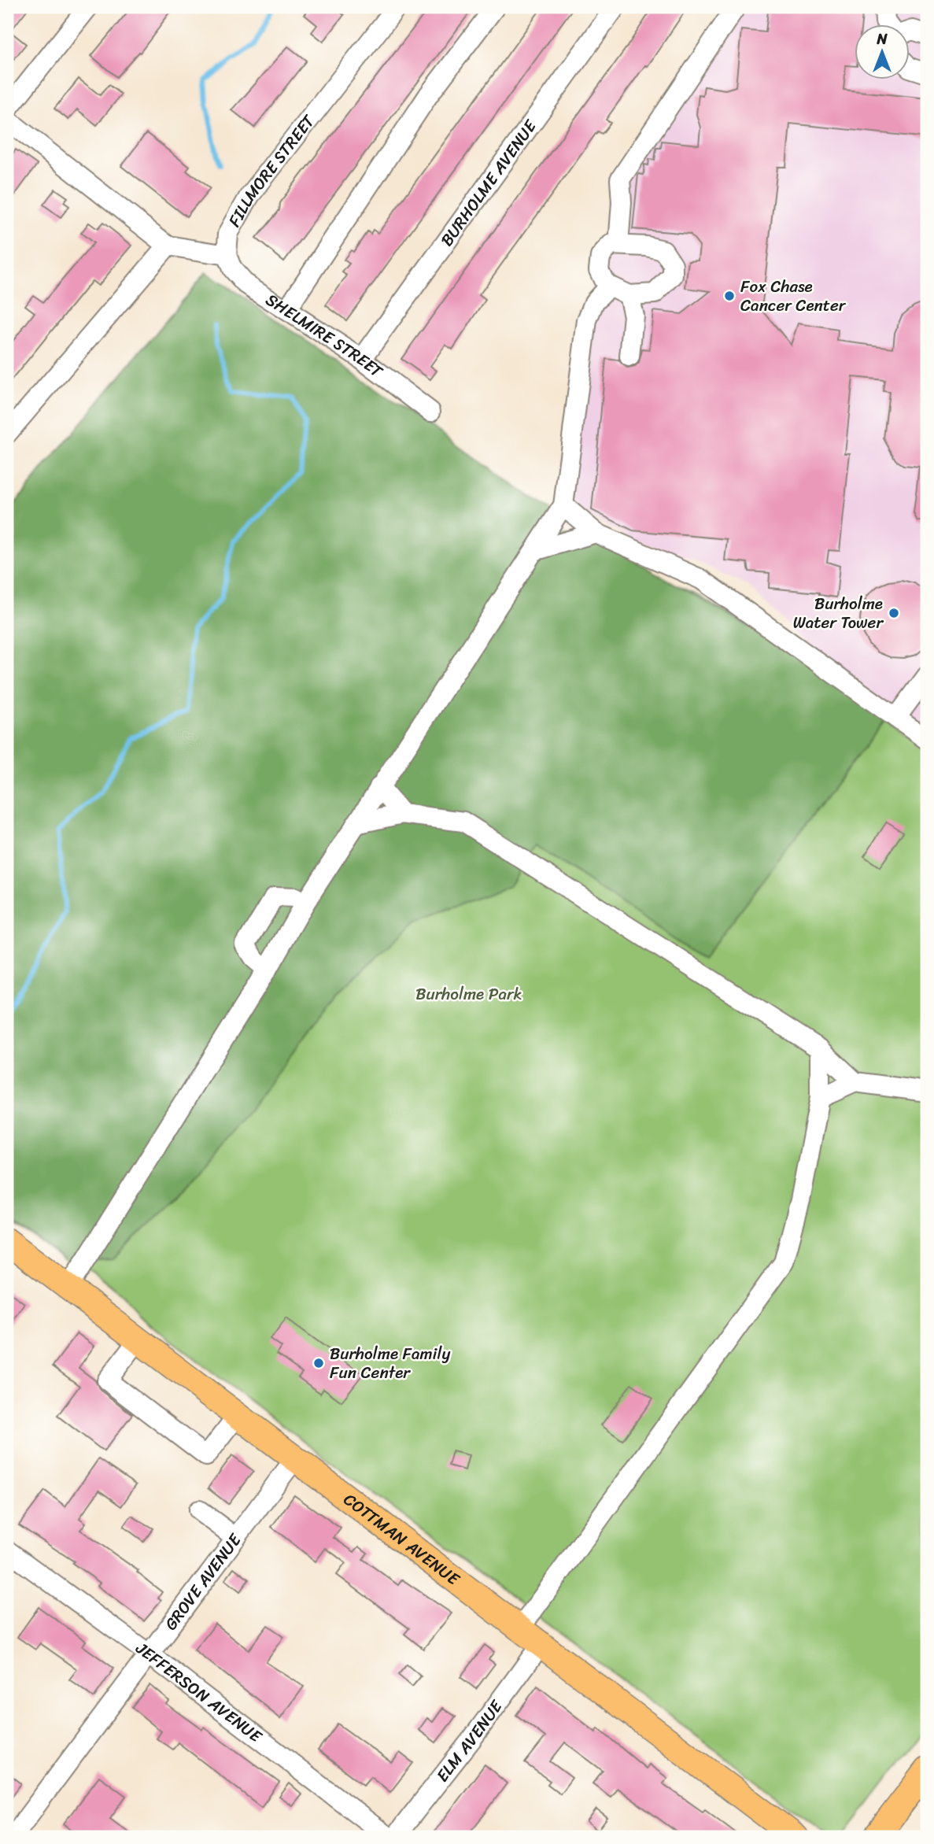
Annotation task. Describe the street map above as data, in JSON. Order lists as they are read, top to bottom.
{
  "streets": {
    "main road": ["COTTMAN AVENUE"],
    "street": [
      "FILLMORE STREET",
      "BURHOLME AVENUE",
      "SHELMIRE STREET",
      "GROVE AVENUE",
      "JEFFERSON AVENUE",
      "ELM AVENUE"
    ]
  },
  "crossings": [
    ["FILLMORE STREET", "SHELMIRE STREET"],
    ["BURHOLME AVENUE", "SHELMIRE STREET"],
    ["COTTMAN AVENUE", "GROVE AVENUE"],
    ["COTTMAN AVENUE", "ELM AVENUE"],
    ["GROVE AVENUE", "JEFFERSON AVENUE"]
  ],
  "parks": ["Burholme Park"],
  "places": ["Fox Chase Cancer Center", "Burholme Water Tower", "Burholme Family Fun Center"],
  "north": "top"
}
